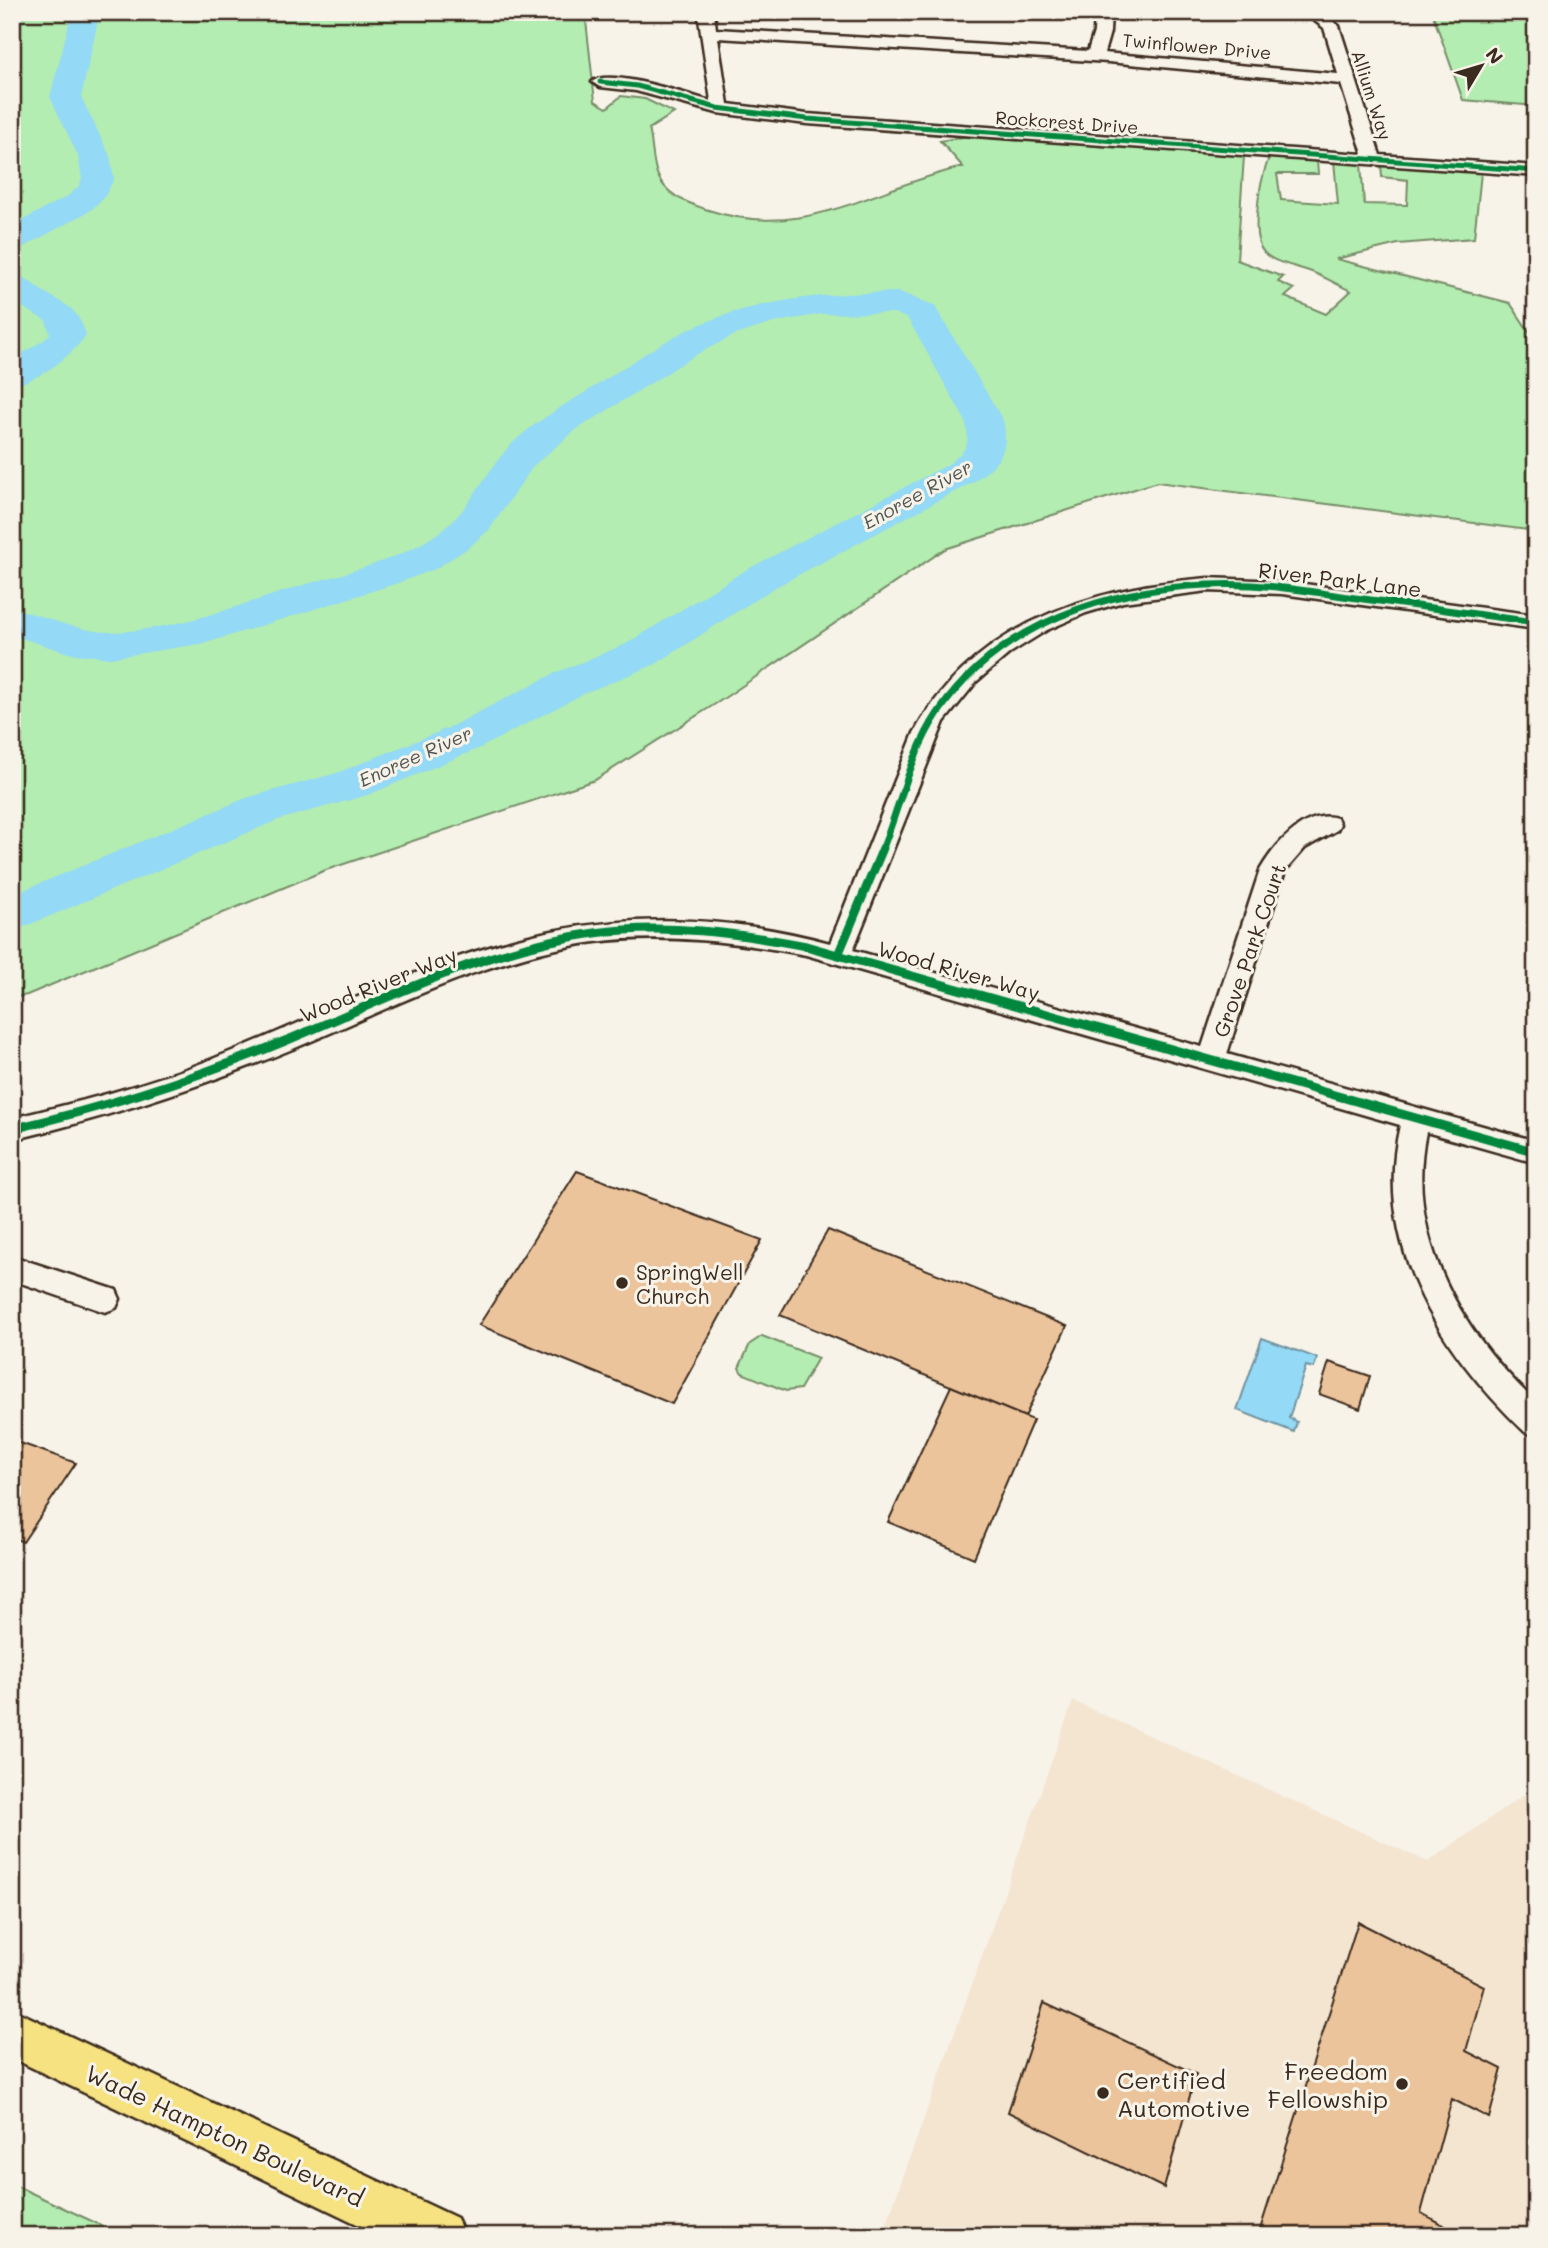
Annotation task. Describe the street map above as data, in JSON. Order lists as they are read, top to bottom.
{
  "streets": {
    "main road": ["Wade Hampton Boulevard"],
    "street": [
      "Twinflower Drive",
      "Allium Way",
      "Rockcrest Drive",
      "River Park Lane",
      "Grove Park Court",
      "Wood River Way"
    ]
  },
  "crossings": [
    ["Twinflower Drive", "Allium Way"],
    ["Allium Way", "Rockcrest Drive"],
    ["River Park Lane", "Wood River Way"],
    ["Grove Park Court", "Wood River Way"]
  ],
  "water": ["Enoree River"],
  "places": ["SpringWell Church", "Freedom Fellowship", "Certified Automotive"],
  "north": "top right"
}
